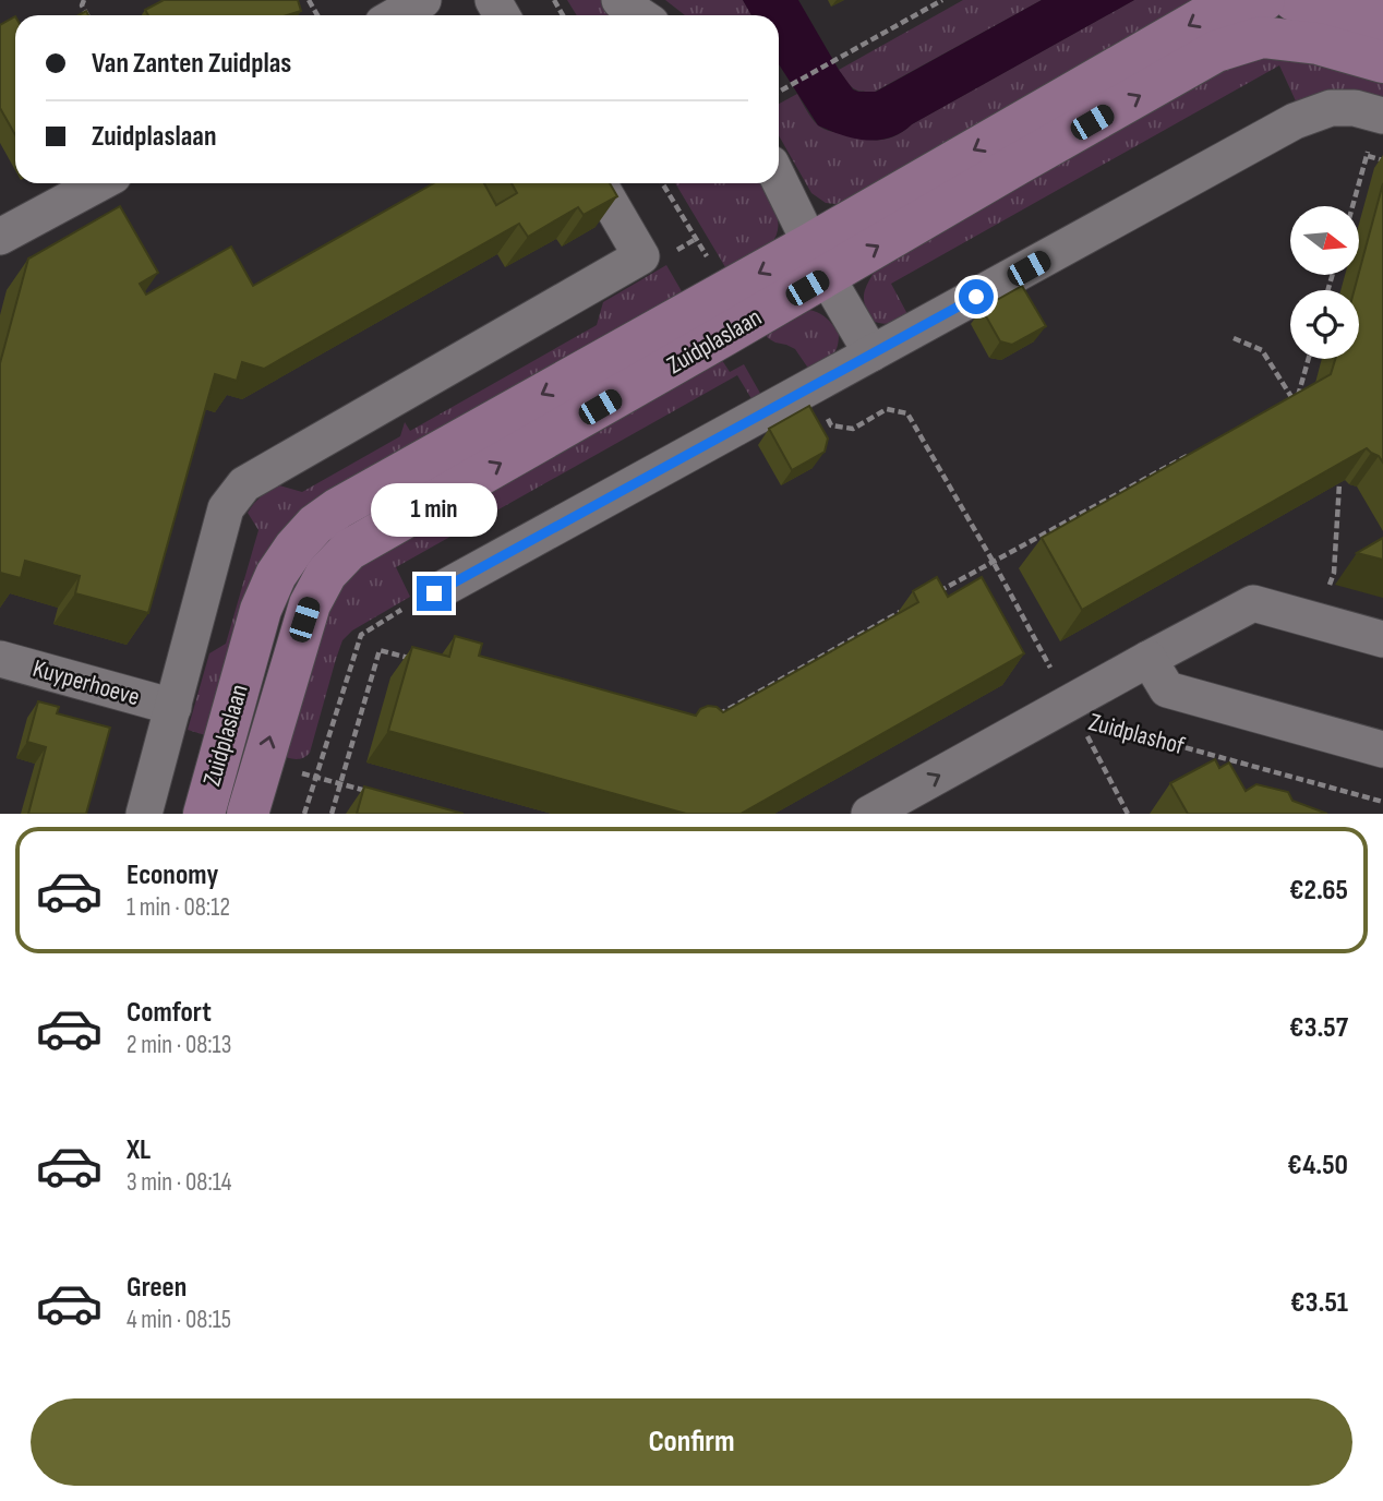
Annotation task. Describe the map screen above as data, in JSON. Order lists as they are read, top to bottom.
{
  "streets": {
    "street": ["Zuidplaslaan", "Kuyperhoeve", "Zuidplashof"]
  },
  "north": "right",
  "page": {
    "banner": ["Van Zanten Zuidplas", "Zuidplaslaan"],
    "bubble": "1 min",
    "list": [
      {
        "name": "Economy",
        "note": "1 min · 08:12",
        "value": "€2.65"
      },
      {
        "name": "Comfort",
        "note": "2 min · 08:13",
        "value": "€3.57"
      },
      {
        "name": "XL",
        "note": "3 min · 08:14",
        "value": "€4.50"
      },
      {
        "name": "Green",
        "note": "4 min · 08:15",
        "value": "€3.51"
      }
    ],
    "buttons": "Confirm"
  }
}
